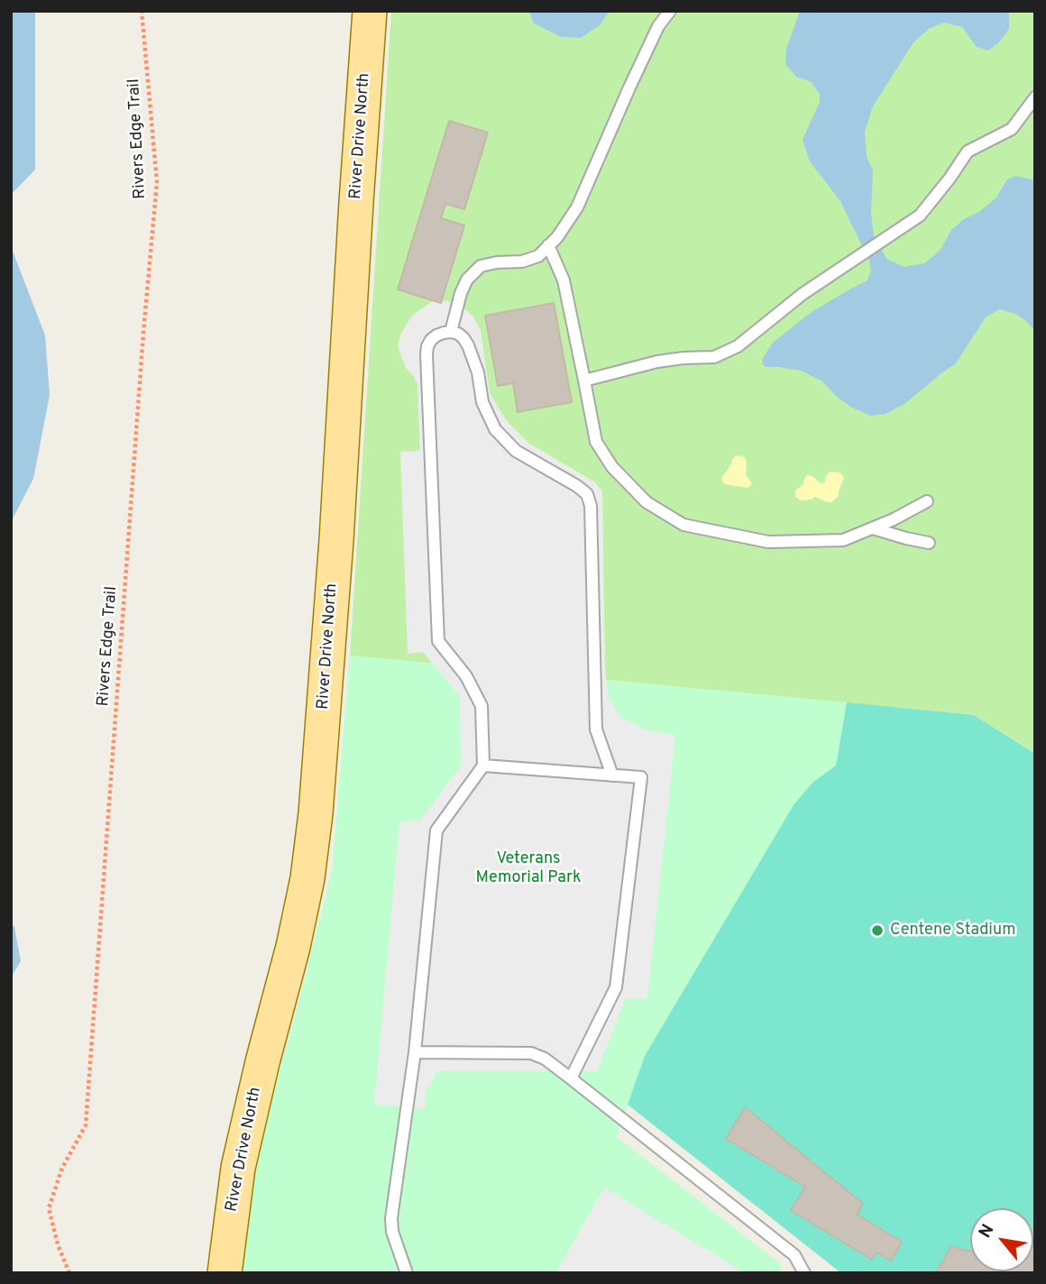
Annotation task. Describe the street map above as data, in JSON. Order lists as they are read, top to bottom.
{
  "streets": {
    "main road": ["River Drive North"],
    "path": ["Rivers Edge Trail"]
  },
  "parks": ["Veterans Memorial Park"],
  "places": ["Centene Stadium"],
  "north": "top left"
}
